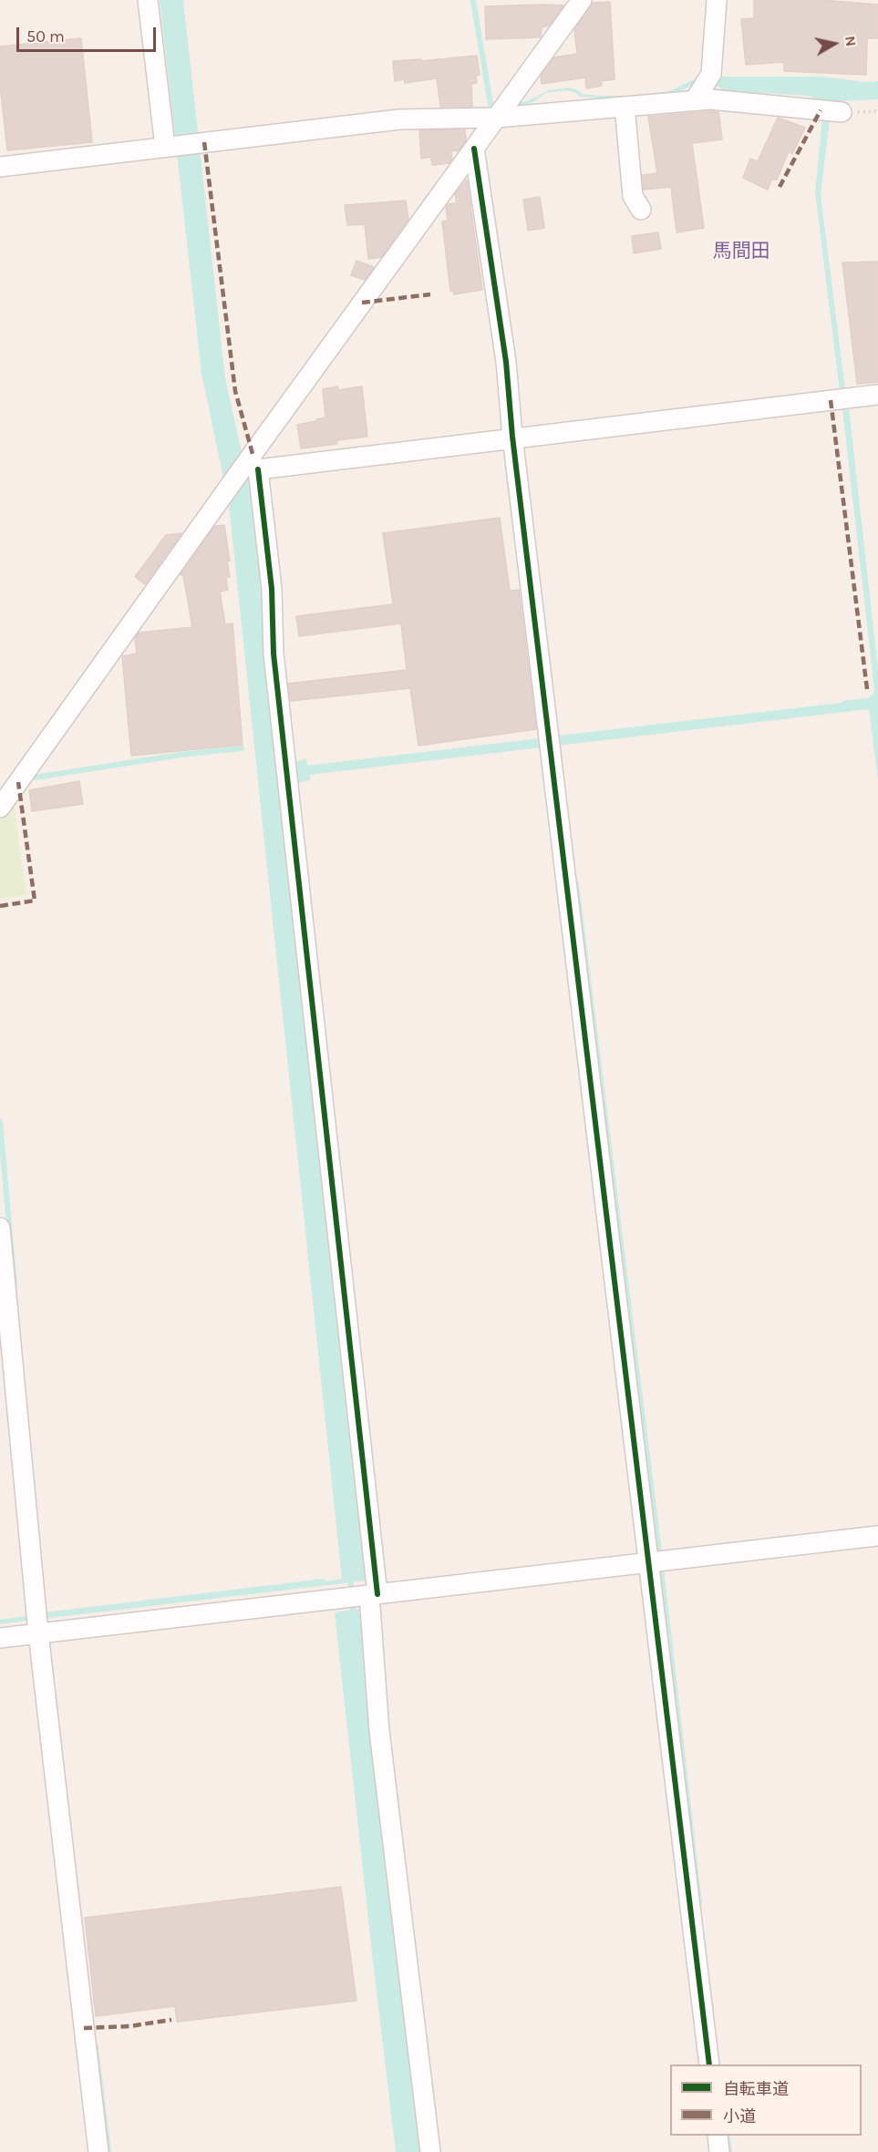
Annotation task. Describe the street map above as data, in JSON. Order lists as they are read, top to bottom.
{
  "districts": ["馬間田"],
  "legend": ["自転車道", "小道"],
  "scale_bar": "50 m",
  "north": "right"
}
